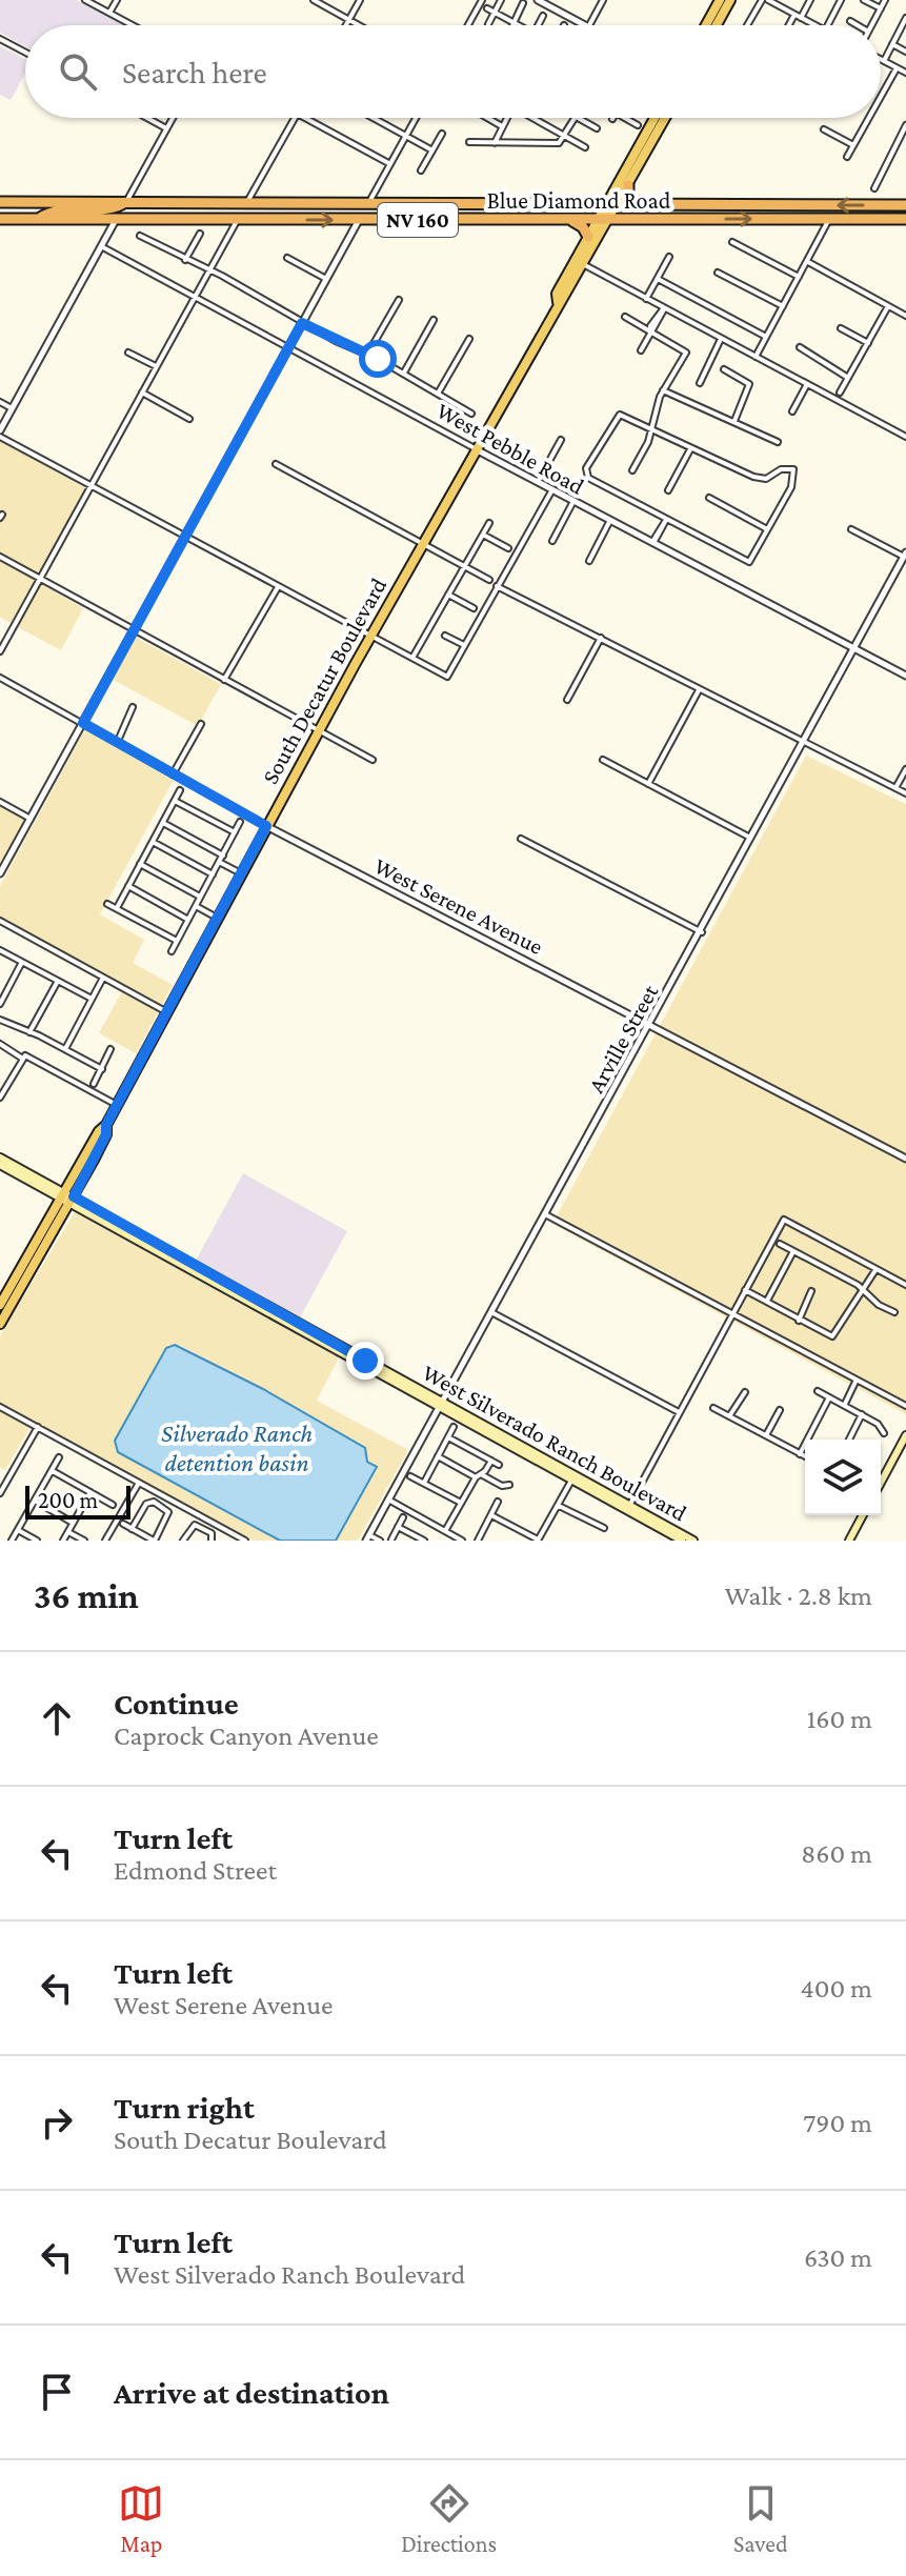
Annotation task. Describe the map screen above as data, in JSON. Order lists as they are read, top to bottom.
{
  "streets": {
    "highway": ["Blue Diamond Road", "NV 160"],
    "main road": ["South Decatur Boulevard", "West Silverado Ranch Boulevard"],
    "street": ["West Pebble Road", "West Serene Avenue", "Arville Street"]
  },
  "crossings": [
    ["Blue Diamond Road", "South Decatur Boulevard"],
    ["West Pebble Road", "South Decatur Boulevard"],
    ["West Pebble Road", "Arville Street"],
    ["South Decatur Boulevard", "West Serene Avenue"],
    ["South Decatur Boulevard", "West Silverado Ranch Boulevard"],
    ["West Serene Avenue", "Arville Street"],
    ["Arville Street", "West Silverado Ranch Boulevard"]
  ],
  "water": ["Silverado Ranch detention basin"],
  "scale_bar": "200 m",
  "page": {
    "search": "Search here",
    "scale": "200 m",
    "heading": ["36 min", "Walk · 2.8 km"],
    "list": [
      ["Continue", "Caprock Canyon Avenue", "160 m"],
      ["Turn left", "Edmond Street", "860 m"],
      ["Turn left", "West Serene Avenue", "400 m"],
      ["Turn right", "South Decatur Boulevard", "790 m"],
      ["Turn left", "West Silverado Ranch Boulevard", "630 m"],
      "Arrive at destination"
    ],
    "nav": ["Map", "Directions", "Saved"]
  }
}
